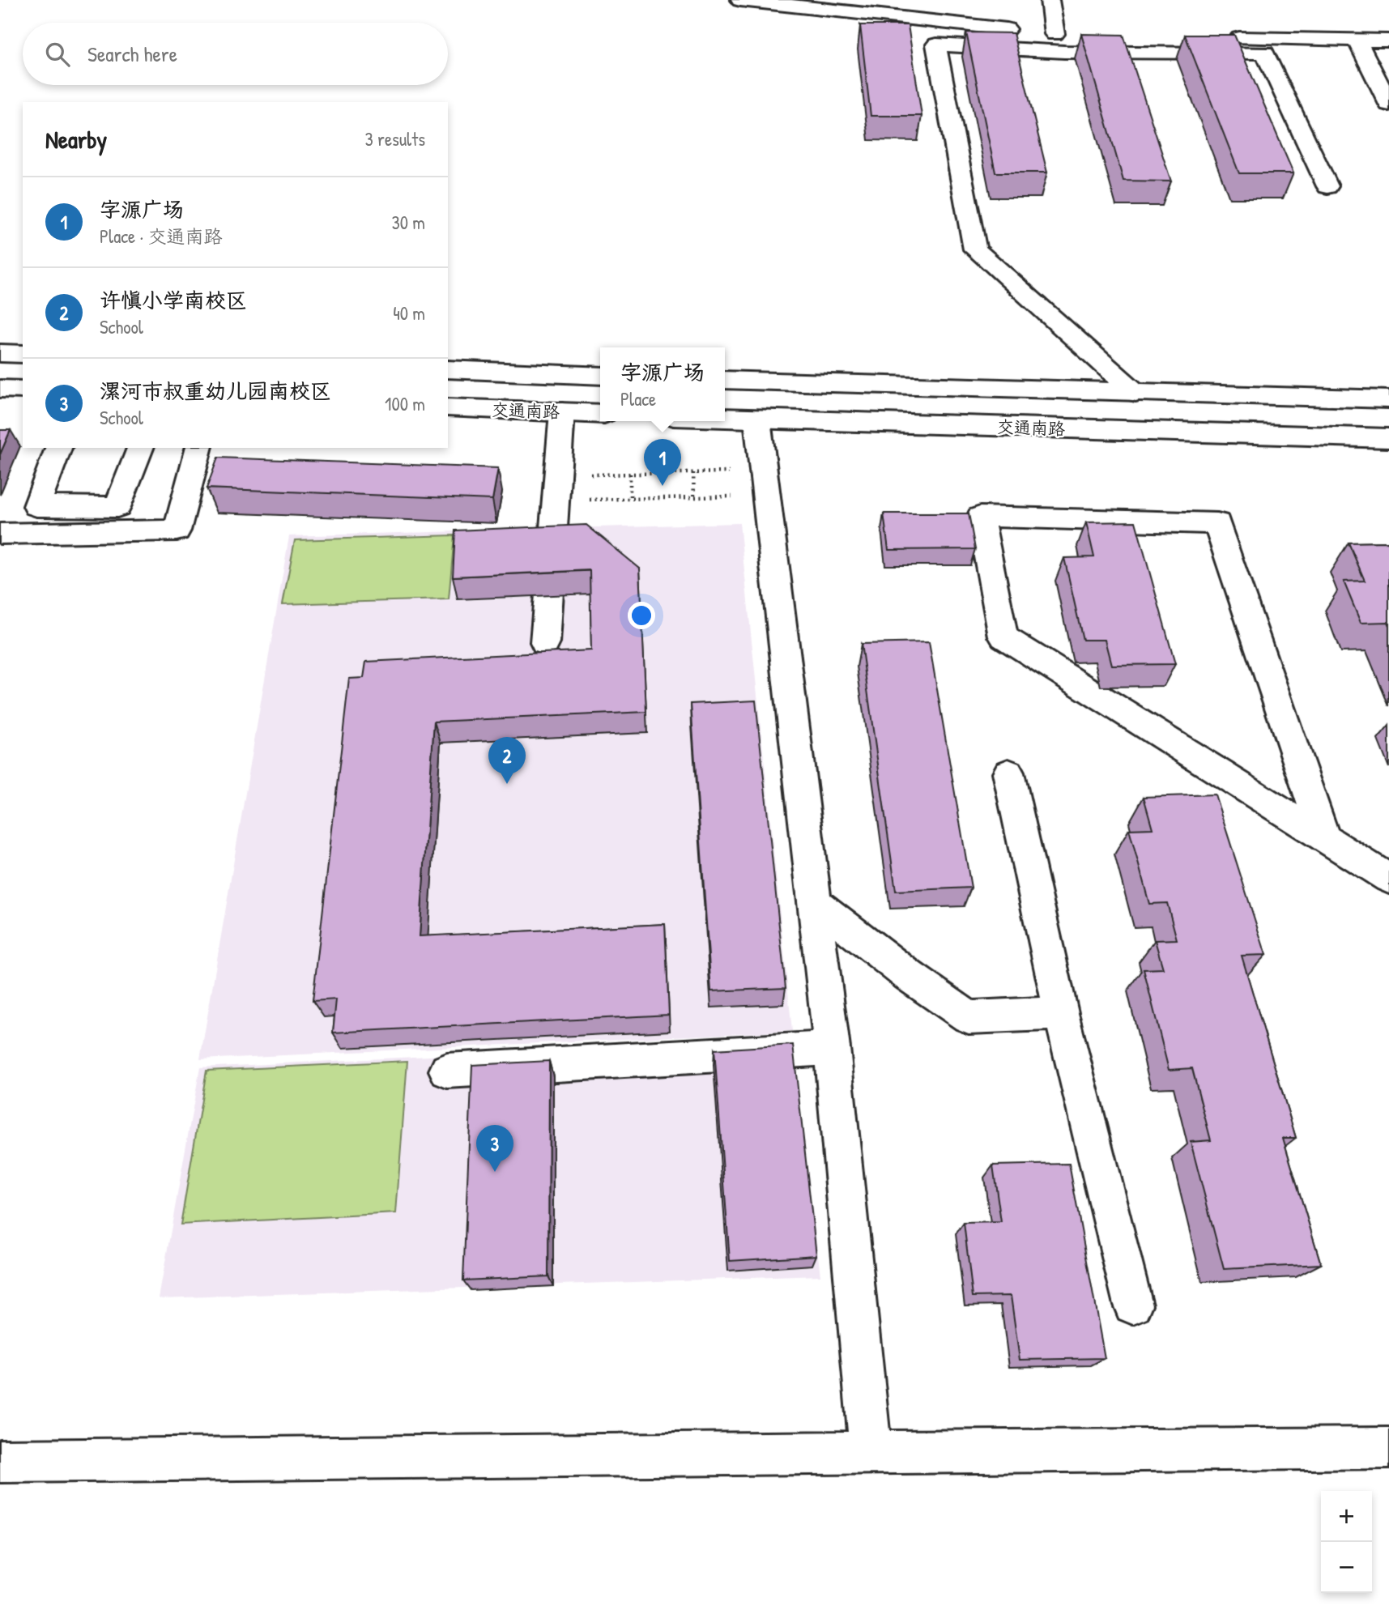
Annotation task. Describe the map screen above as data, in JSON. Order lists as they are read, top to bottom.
{
  "streets": {
    "street": ["交通南路"]
  },
  "page": {
    "search": "Search here",
    "heading": ["Nearby", "3 results"],
    "list": [
      {
        "mark": "1",
        "name": "字源广场",
        "note": "Place · 交通南路",
        "value": "30 m"
      },
      {
        "mark": "2",
        "name": "许慎小学南校区",
        "note": "School",
        "value": "40 m"
      },
      {
        "mark": "3",
        "name": "漯河市叔重幼儿园南校区",
        "note": "School",
        "value": "100 m"
      }
    ],
    "popup": ["字源广场", "Place"],
    "pins": ["1", "2", "3"],
    "map_buttons": ["+", "−"]
  }
}
